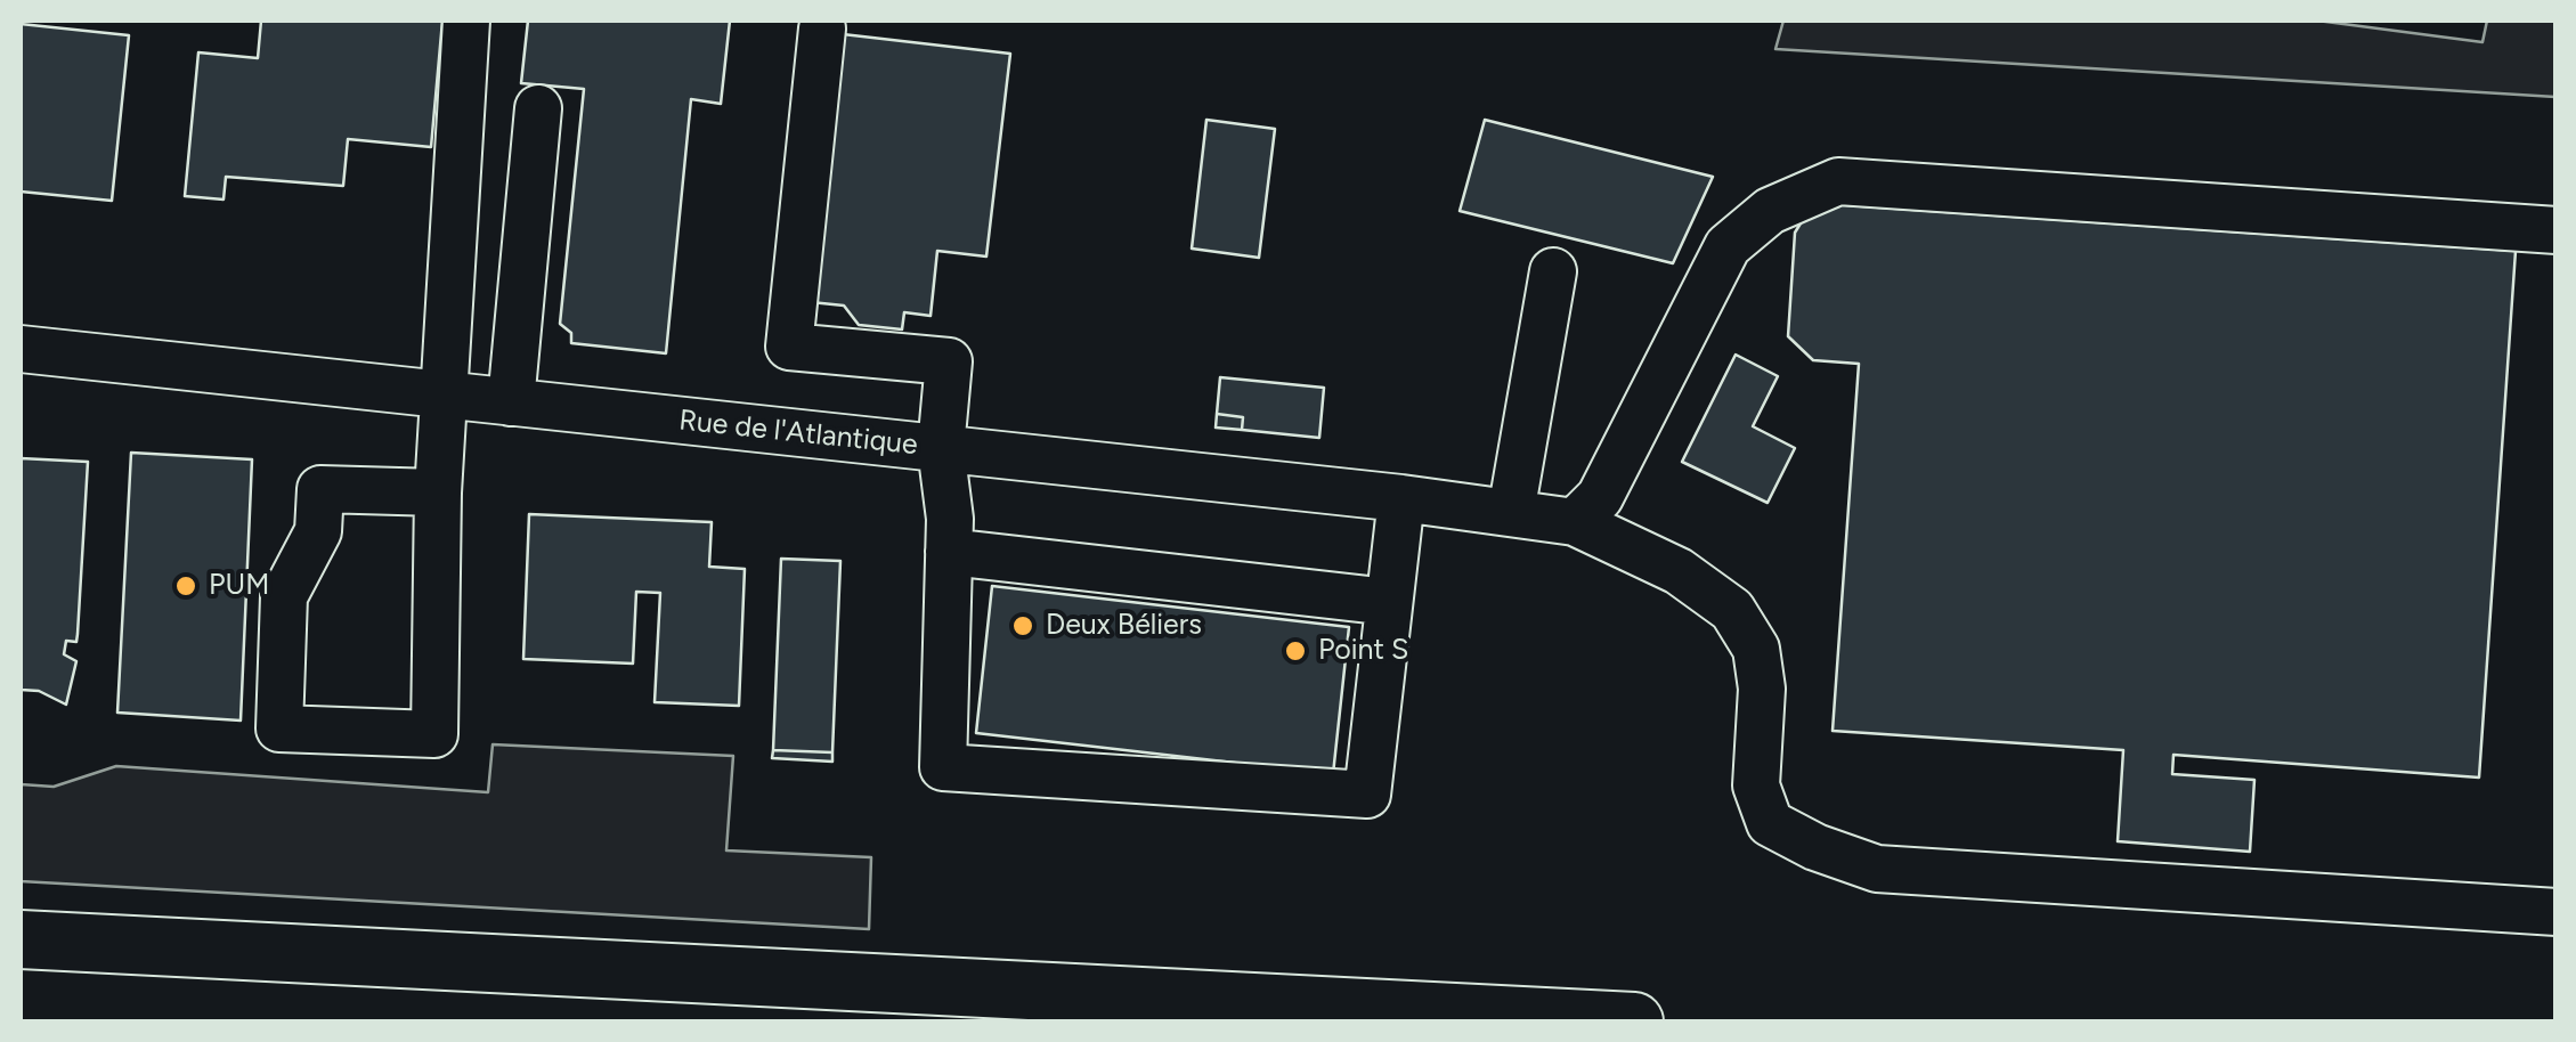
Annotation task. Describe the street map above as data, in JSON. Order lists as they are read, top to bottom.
{
  "streets": {
    "street": ["Rue de l'Atlantique"]
  },
  "places": ["PUM", "Deux Béliers", "Point S"]
}
